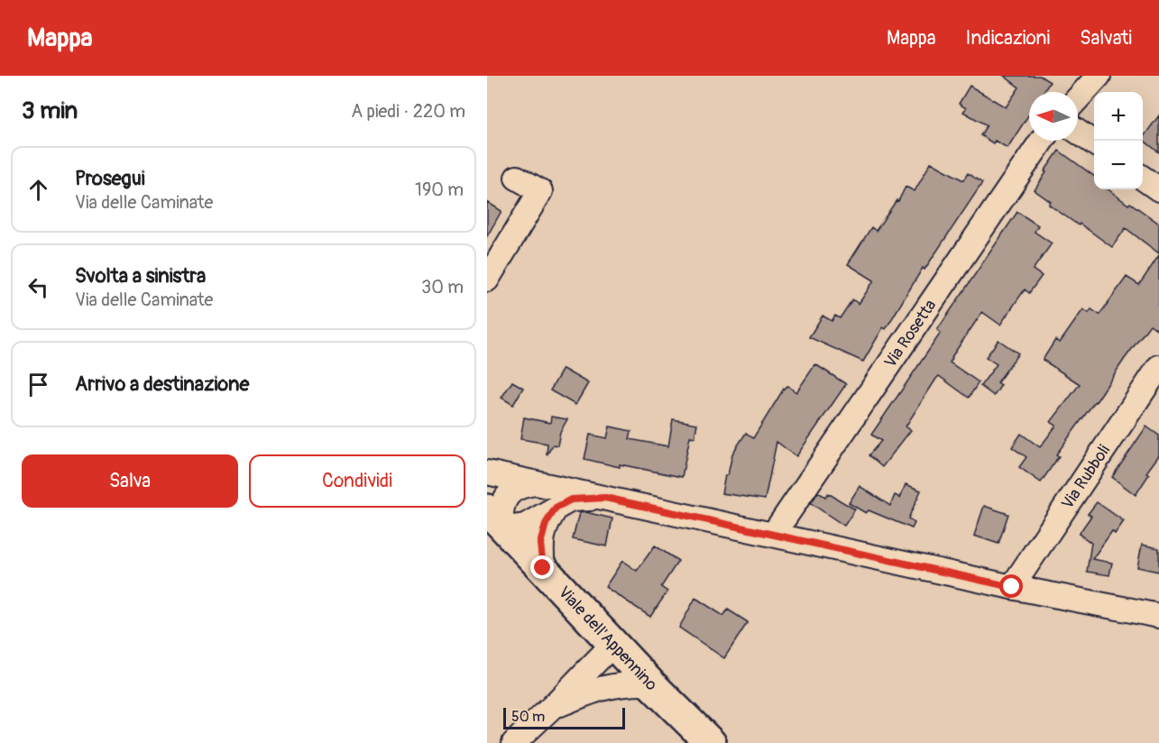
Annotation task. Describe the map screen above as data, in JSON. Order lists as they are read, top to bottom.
{
  "streets": {
    "main road": ["Viale dell'Appennino"],
    "street": ["Via Rosetta", "Via Rubboli"]
  },
  "scale_bar": "50 m",
  "north": "left",
  "page": {
    "header": "Mappa",
    "nav": ["Mappa", "Indicazioni", "Salvati"],
    "heading": ["3 min", "A piedi · 220 m"],
    "map_buttons": ["+", "−"],
    "list": [
      ["Prosegui", "Via delle Caminate", "190 m"],
      ["Svolta a sinistra", "Via delle Caminate", "30 m"],
      "Arrivo a destinazione"
    ],
    "buttons": ["Salva", "Condividi"],
    "scale": "50 m"
  }
}
